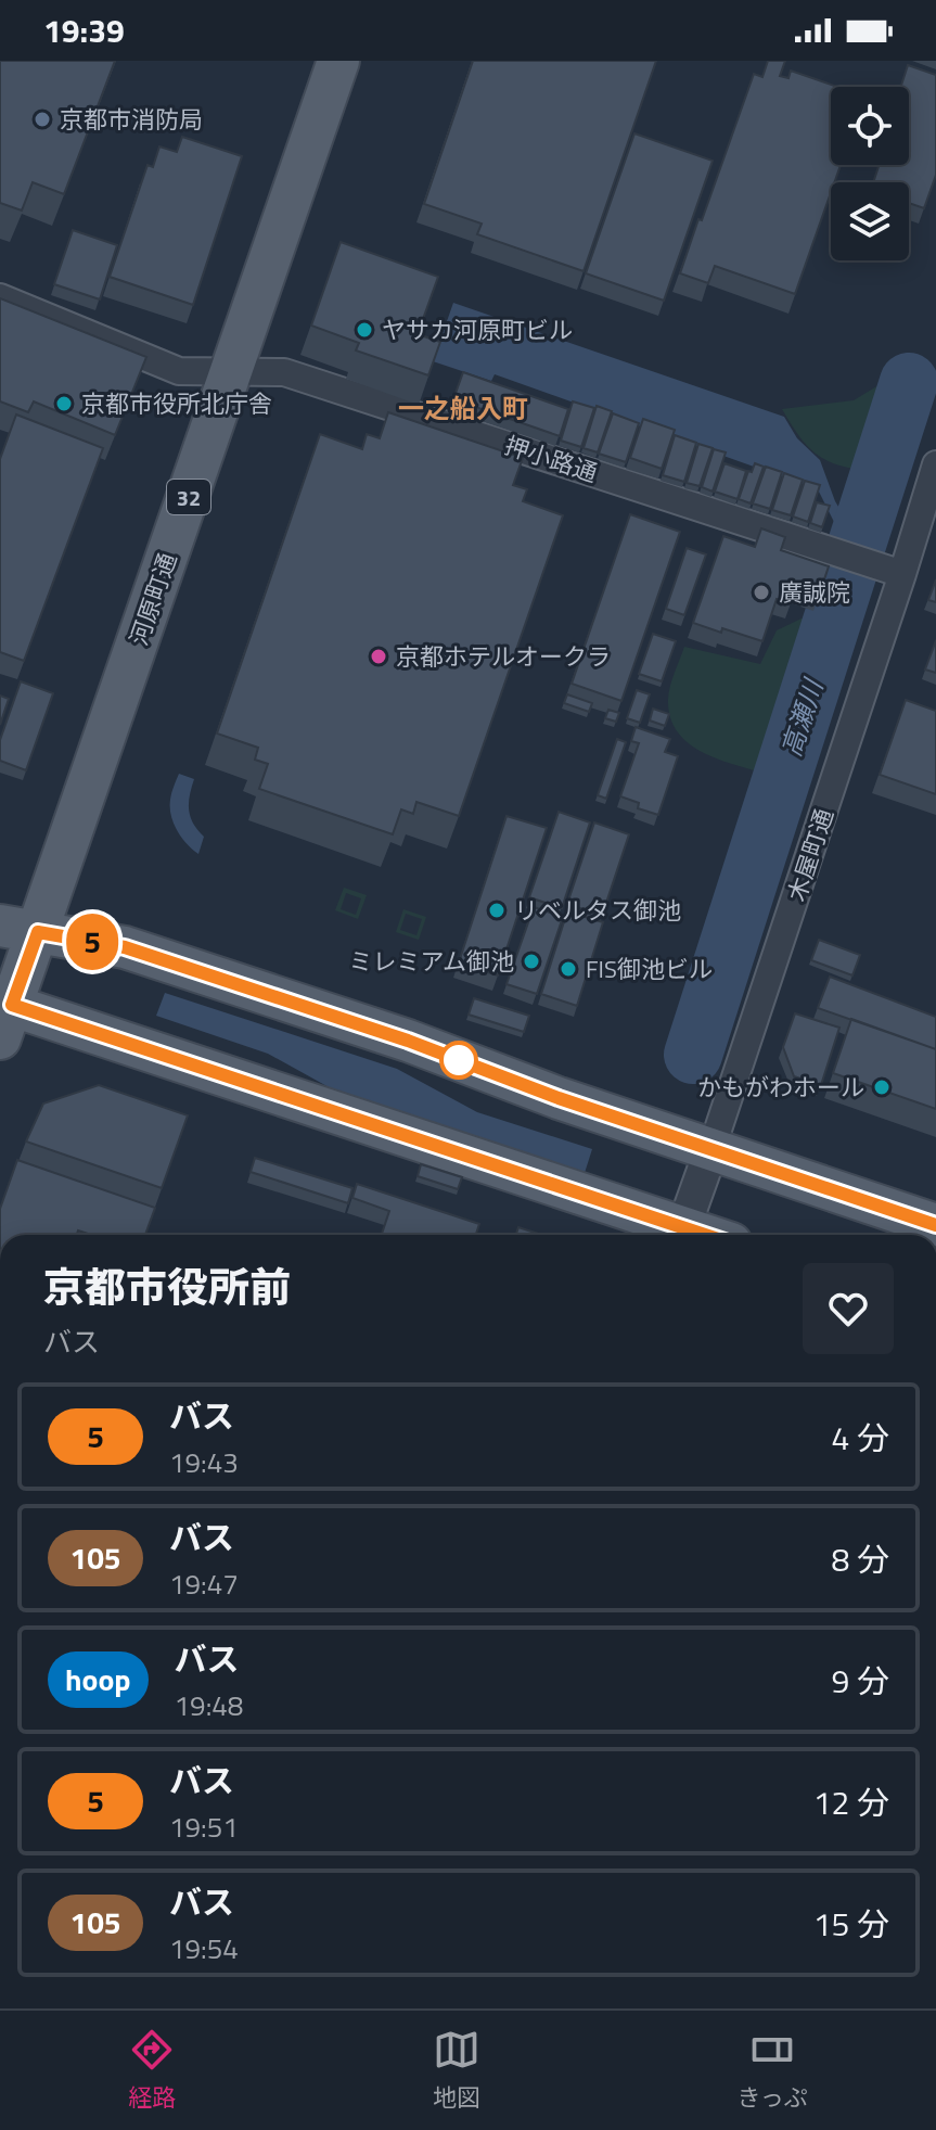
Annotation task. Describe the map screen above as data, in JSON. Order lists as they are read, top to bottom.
{
  "streets": {
    "main road": ["32", "河原町通"],
    "street": ["押小路通", "木屋町通"]
  },
  "crossings": [
    ["押小路通", "河原町通"],
    ["押小路通", "木屋町通"]
  ],
  "districts": ["一之船入町"],
  "water": ["高瀬川"],
  "places": [
    "京都市消防局",
    "ヤサカ河原町ビル",
    "京都市役所北庁舎",
    "廣誠院",
    "京都ホテルオークラ",
    "リベルタス御池",
    "ミレミアム御池",
    "FIS御池ビル",
    "かもがわホール"
  ],
  "lines": ["bus line 5"],
  "page": {
    "status": "19:39",
    "on_map": "5",
    "heading": ["京都市役所前", "バス"],
    "list": [
      {
        "mark": "5",
        "name": "バス",
        "note": "19:43",
        "value": "4 分"
      },
      {
        "mark": "105",
        "name": "バス",
        "note": "19:47",
        "value": "8 分"
      },
      {
        "mark": "hoop",
        "name": "バス",
        "note": "19:48",
        "value": "9 分"
      },
      {
        "mark": "5",
        "name": "バス",
        "note": "19:51",
        "value": "12 分"
      },
      {
        "mark": "105",
        "name": "バス",
        "note": "19:54",
        "value": "15 分"
      }
    ],
    "tabs": ["経路", "地図", "きっぷ"]
  }
}
